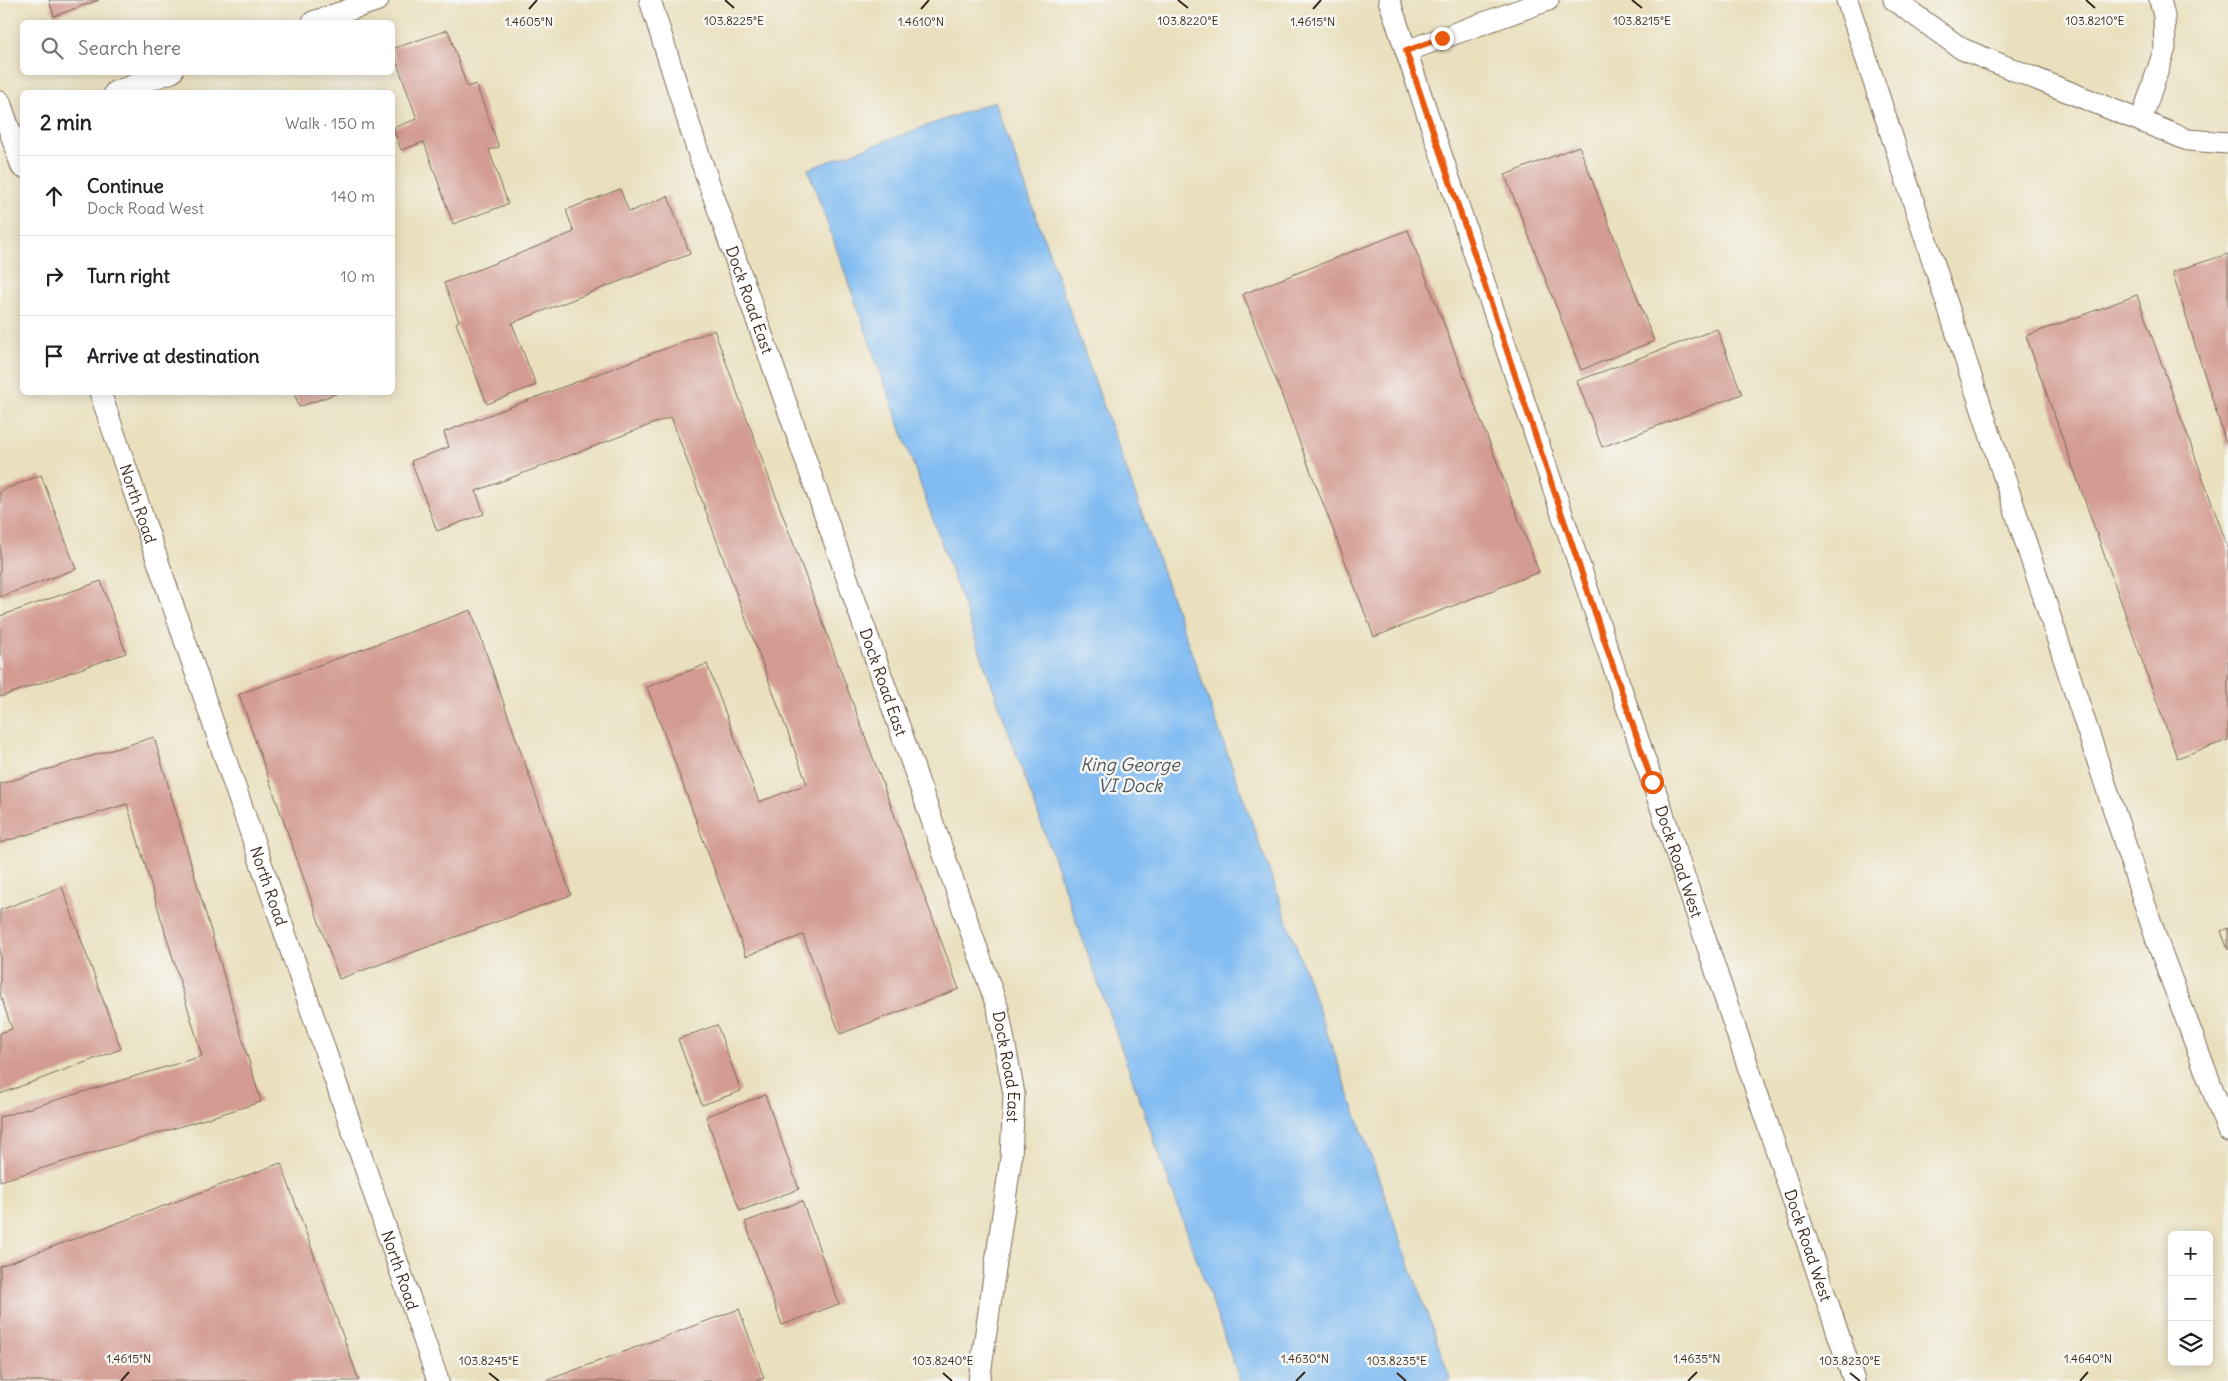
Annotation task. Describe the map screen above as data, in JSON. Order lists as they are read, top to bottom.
{
  "streets": {
    "lane": ["Dock Road East", "North Road", "Dock Road West"]
  },
  "water": ["King George VI Dock"],
  "page": {
    "search": "Search here",
    "heading": ["2 min", "Walk · 150 m"],
    "list": [
      ["Continue", "Dock Road West", "140 m"],
      ["Turn right", "10 m"],
      "Arrive at destination"
    ],
    "map_buttons": ["+", "−"]
  },
  "coordinates": [
    "103.8225°E",
    "103.8220°E",
    "103.8215°E",
    "103.8210°E",
    "1.4605°N",
    "1.4610°N",
    "1.4615°N",
    "1.4630°N",
    "1.4635°N",
    "1.4640°N",
    "103.8245°E",
    "103.8240°E",
    "103.8235°E",
    "103.8230°E"
  ]
}
